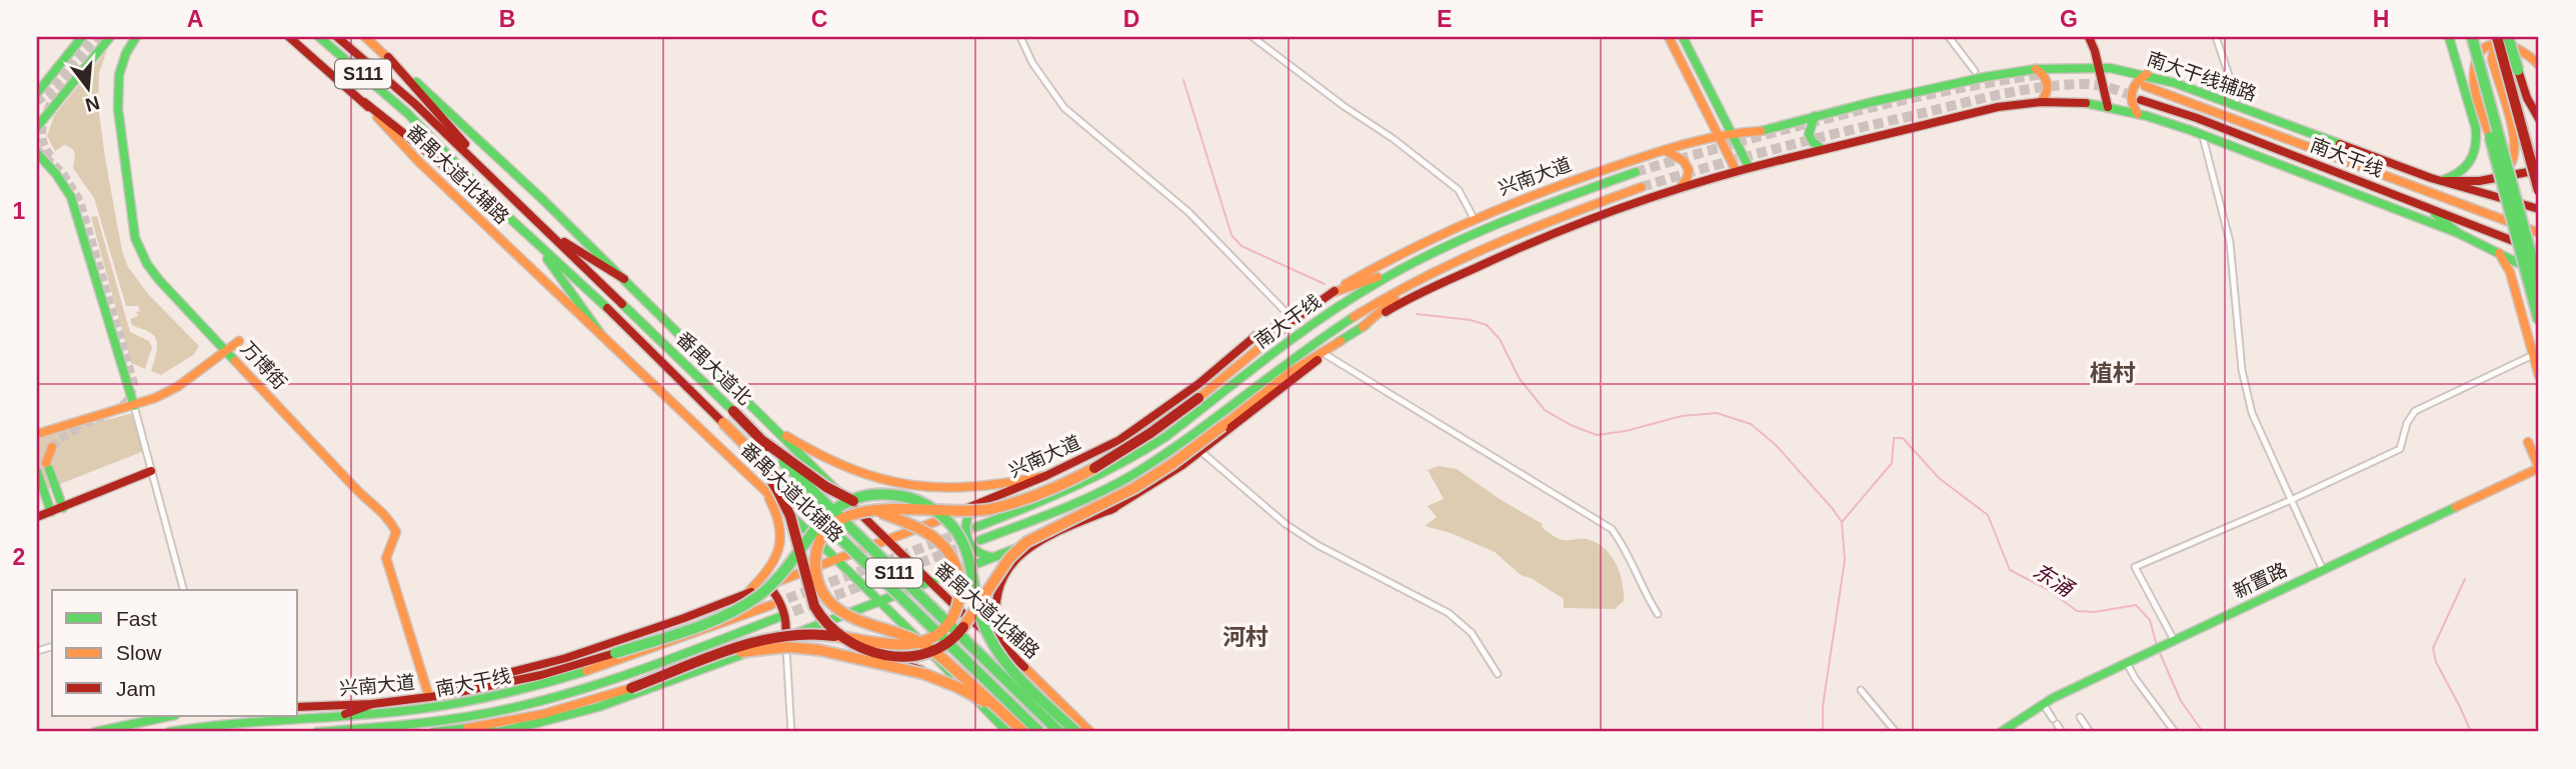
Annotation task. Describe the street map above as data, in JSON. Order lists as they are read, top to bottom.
{
  "streets": {
    "main road": [
      "S111",
      "南大干线辅路",
      "南大干线",
      "番禺大道北辅路",
      "兴南大道",
      "万博街",
      "番禺大道北",
      "番禺大道北铺路",
      "新置路"
    ]
  },
  "crossings": [
    ["南大干线辅路", "南大干线"],
    ["南大干线辅路", "兴南大道"],
    ["番禺大道北辅路", "兴南大道"],
    ["番禺大道北辅路", "番禺大道北铺路"],
    ["兴南大道", "万博街"],
    ["兴南大道", "番禺大道北铺路"]
  ],
  "districts": ["植村", "河村"],
  "water": ["东涌"],
  "legend": ["Fast", "Slow", "Jam"],
  "north": "bottom",
  "grid": {
    "columns": [
      "A",
      "B",
      "C",
      "D",
      "E",
      "F",
      "G",
      "H"
    ],
    "rows": ["1", "2"]
  }
}
